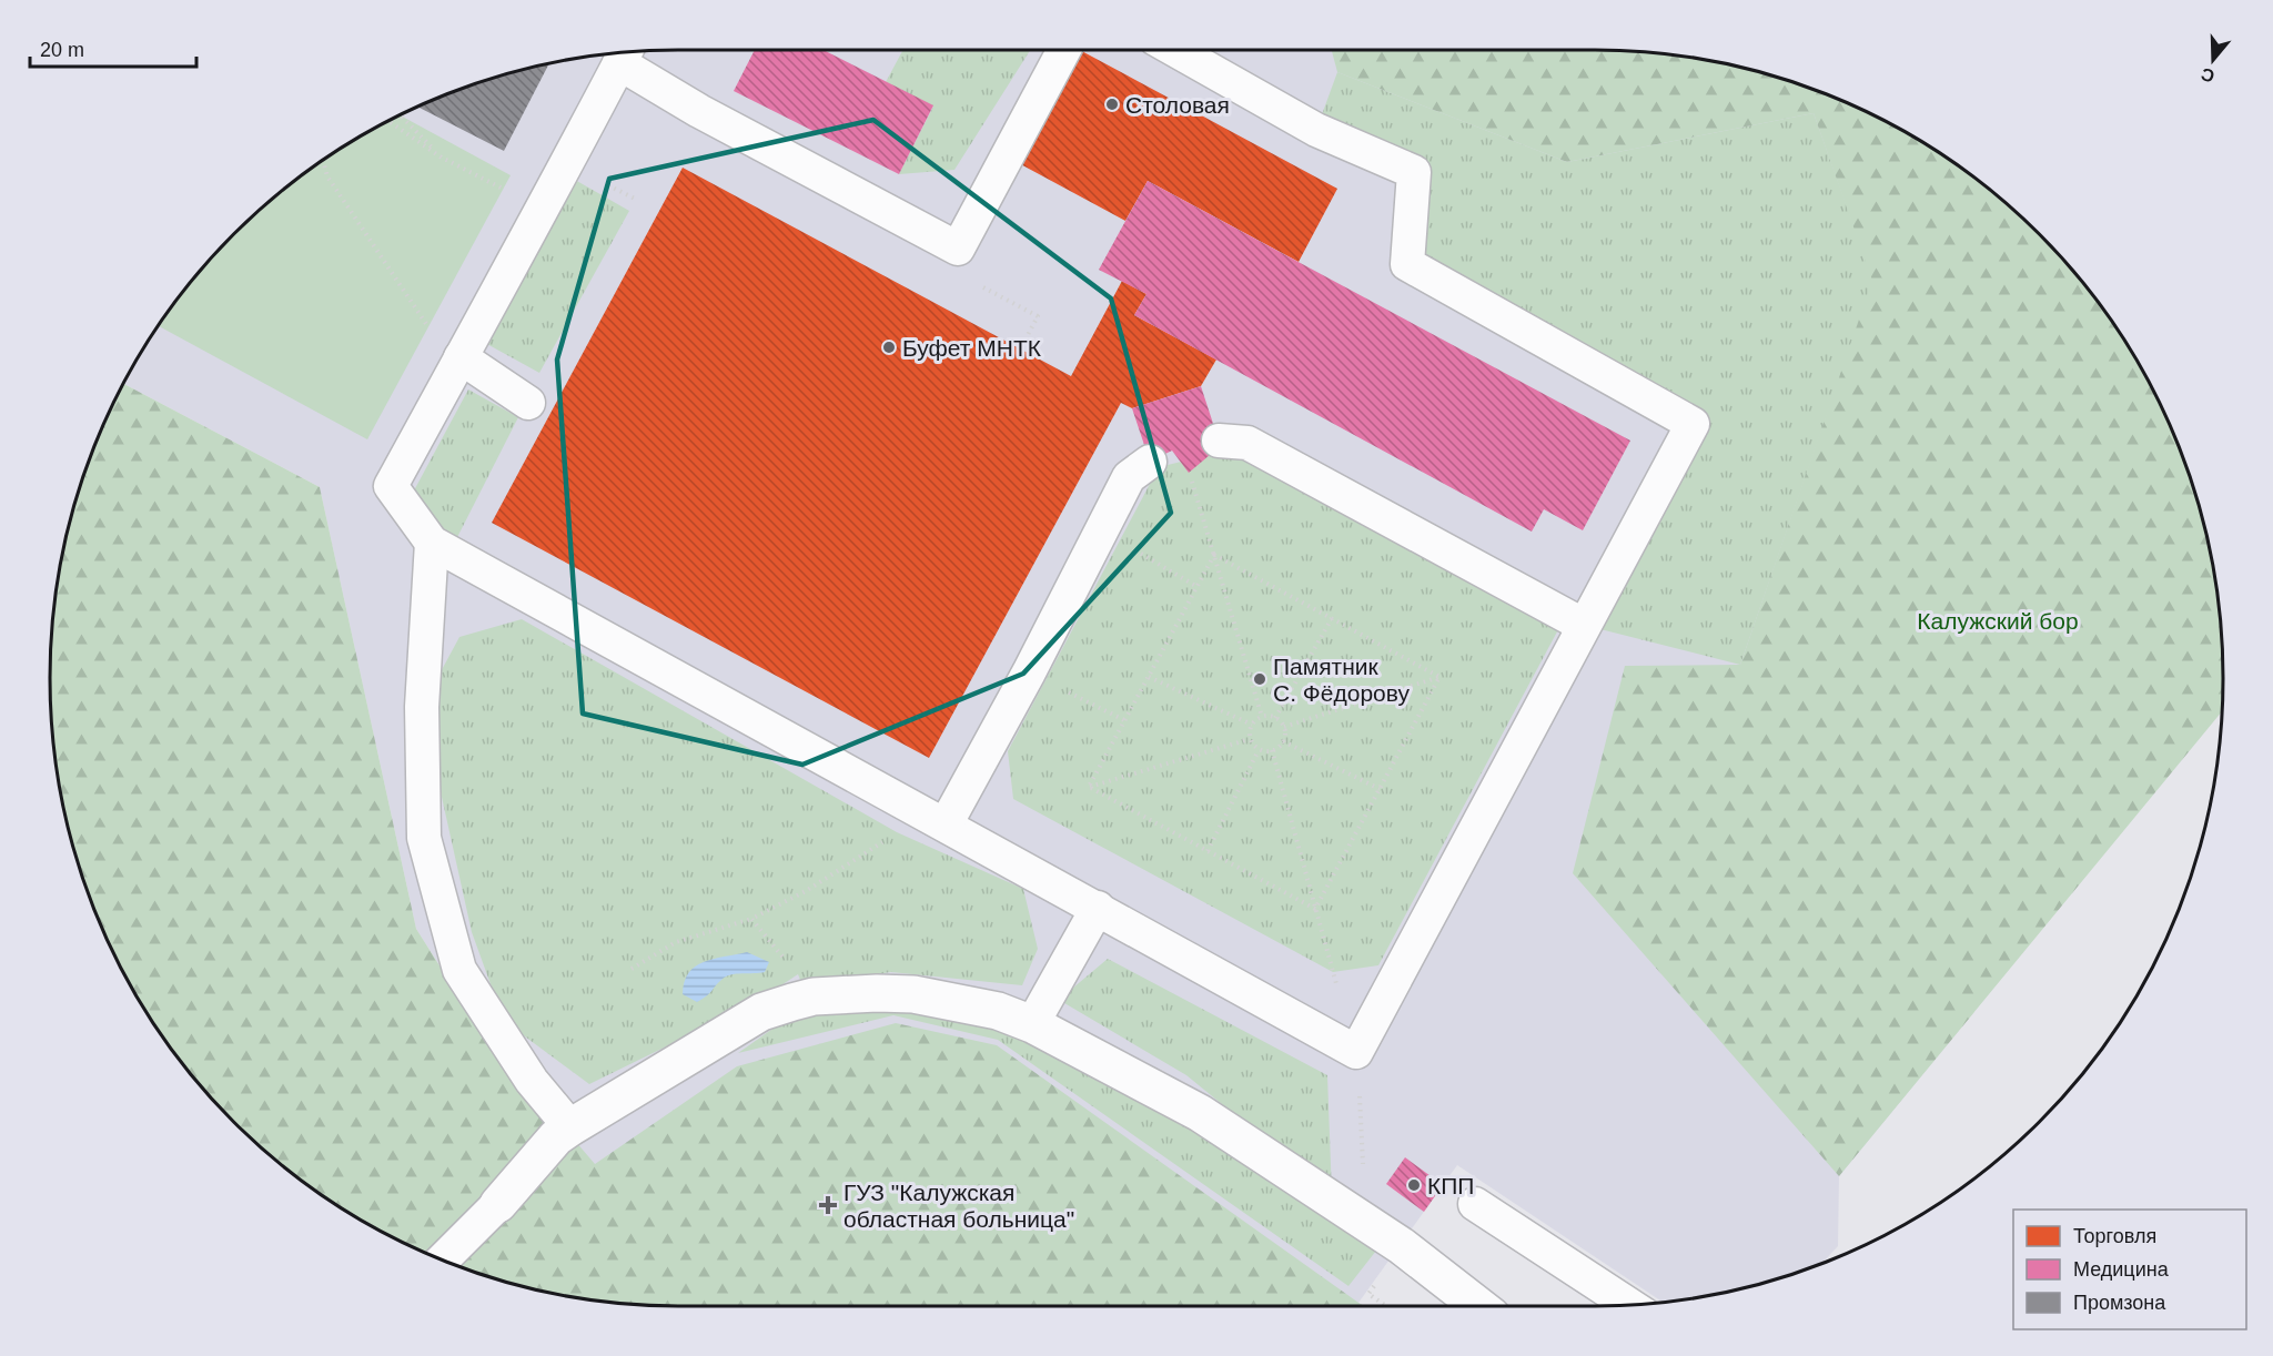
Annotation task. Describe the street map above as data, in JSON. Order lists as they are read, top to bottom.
{
  "parks": ["Калужский бор"],
  "places": {
    "other": [
      "Столовая",
      "Буфет МНТК",
      "Памятник С. Фёдорову",
      "КПП"
    ],
    "health": ["ГУЗ \"Калужская областная больница\""]
  },
  "legend": ["Торговля", "Медицина", "Промзона"],
  "scale_bar": "20 m",
  "north": "bottom"
}
